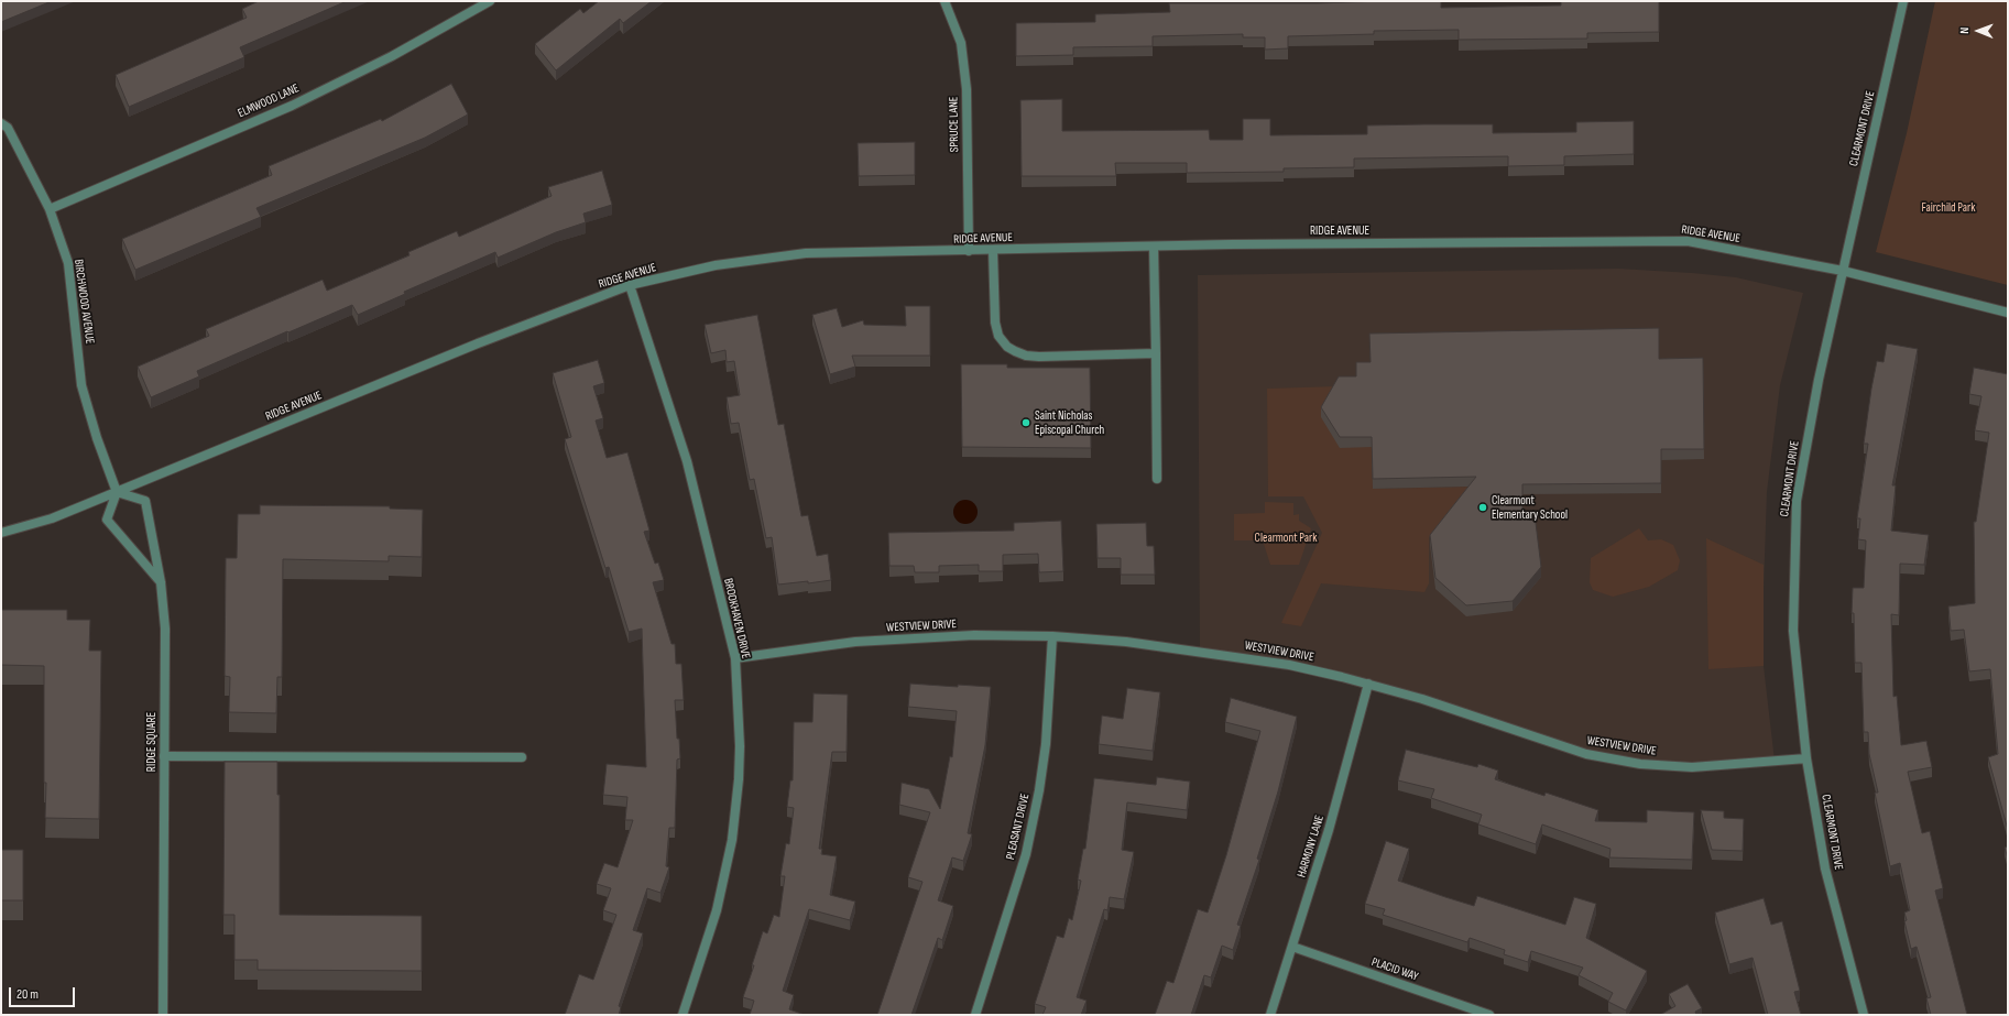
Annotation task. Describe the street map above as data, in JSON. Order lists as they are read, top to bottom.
{
  "streets": {
    "street": [
      "ELMWOOD LANE",
      "SPRUCE LANE",
      "CLEARMONT DRIVE",
      "RIDGE AVENUE",
      "BIRCHWOOD AVENUE",
      "BROOKHAVEN DRIVE",
      "WESTVIEW DRIVE",
      "RIDGE SQUARE",
      "PLEASANT DRIVE",
      "HARMONY LANE",
      "PLACID WAY"
    ]
  },
  "crossings": [
    ["ELMWOOD LANE", "BIRCHWOOD AVENUE"],
    ["SPRUCE LANE", "RIDGE AVENUE"],
    ["CLEARMONT DRIVE", "RIDGE AVENUE"],
    ["CLEARMONT DRIVE", "WESTVIEW DRIVE"],
    ["RIDGE AVENUE", "BIRCHWOOD AVENUE"],
    ["RIDGE AVENUE", "BROOKHAVEN DRIVE"],
    ["RIDGE AVENUE", "RIDGE SQUARE"],
    ["BIRCHWOOD AVENUE", "RIDGE SQUARE"],
    ["BROOKHAVEN DRIVE", "WESTVIEW DRIVE"],
    ["WESTVIEW DRIVE", "PLEASANT DRIVE"],
    ["WESTVIEW DRIVE", "HARMONY LANE"],
    ["HARMONY LANE", "PLACID WAY"]
  ],
  "parks": ["Fairchild Park", "Clearmont Park"],
  "places": ["Saint Nicholas Episcopal Church", "Clearmont Elementary School"],
  "scale_bar": "20 m",
  "north": "left"
}
